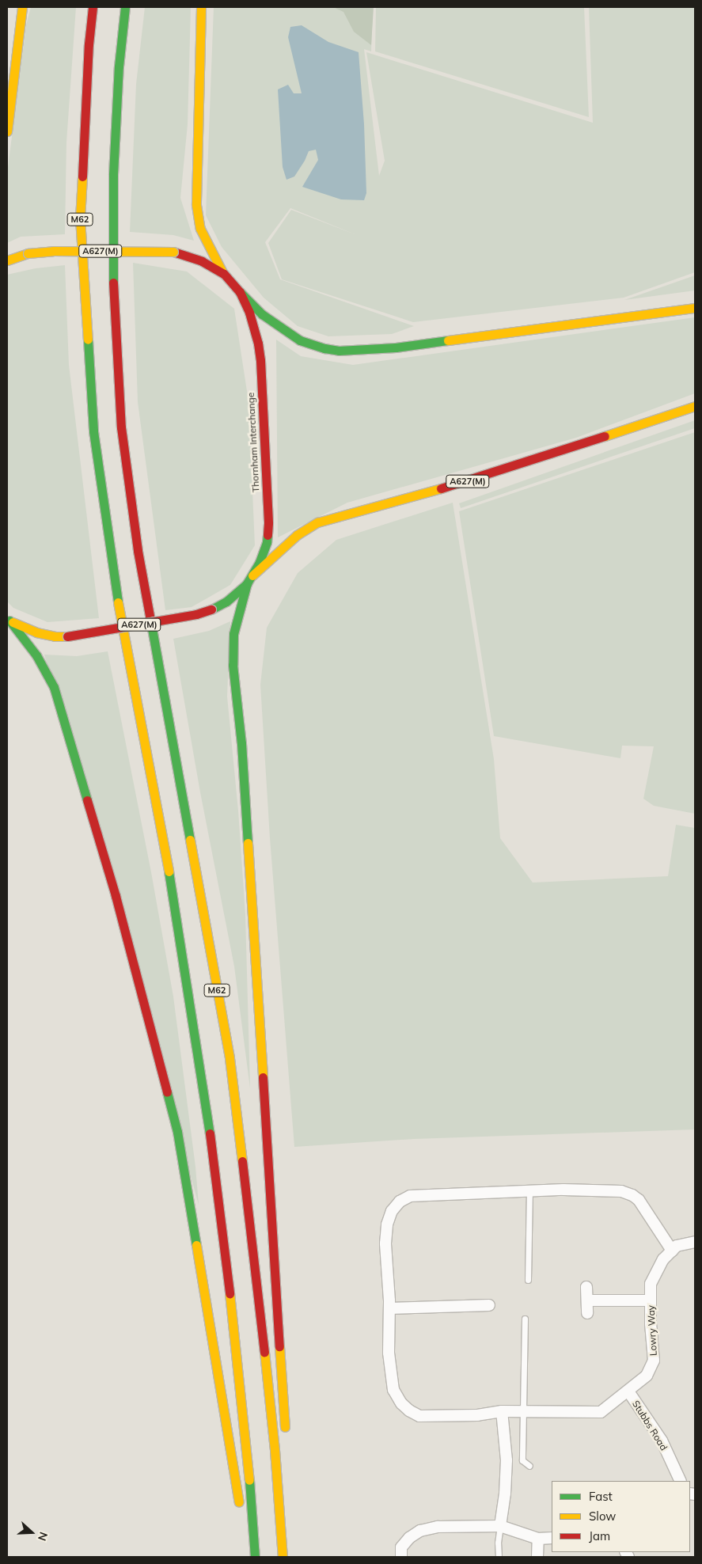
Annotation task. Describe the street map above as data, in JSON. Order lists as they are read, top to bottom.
{
  "streets": {
    "highway": ["M62", "A627(M)", "Thornham Interchange"],
    "street": ["Lowry Way", "Stubbs Road"]
  },
  "crossings": [
    ["A627(M)", "Thornham Interchange"],
    ["Lowry Way", "Stubbs Road"]
  ],
  "legend": ["Fast", "Slow", "Jam"],
  "north": "right"
}
